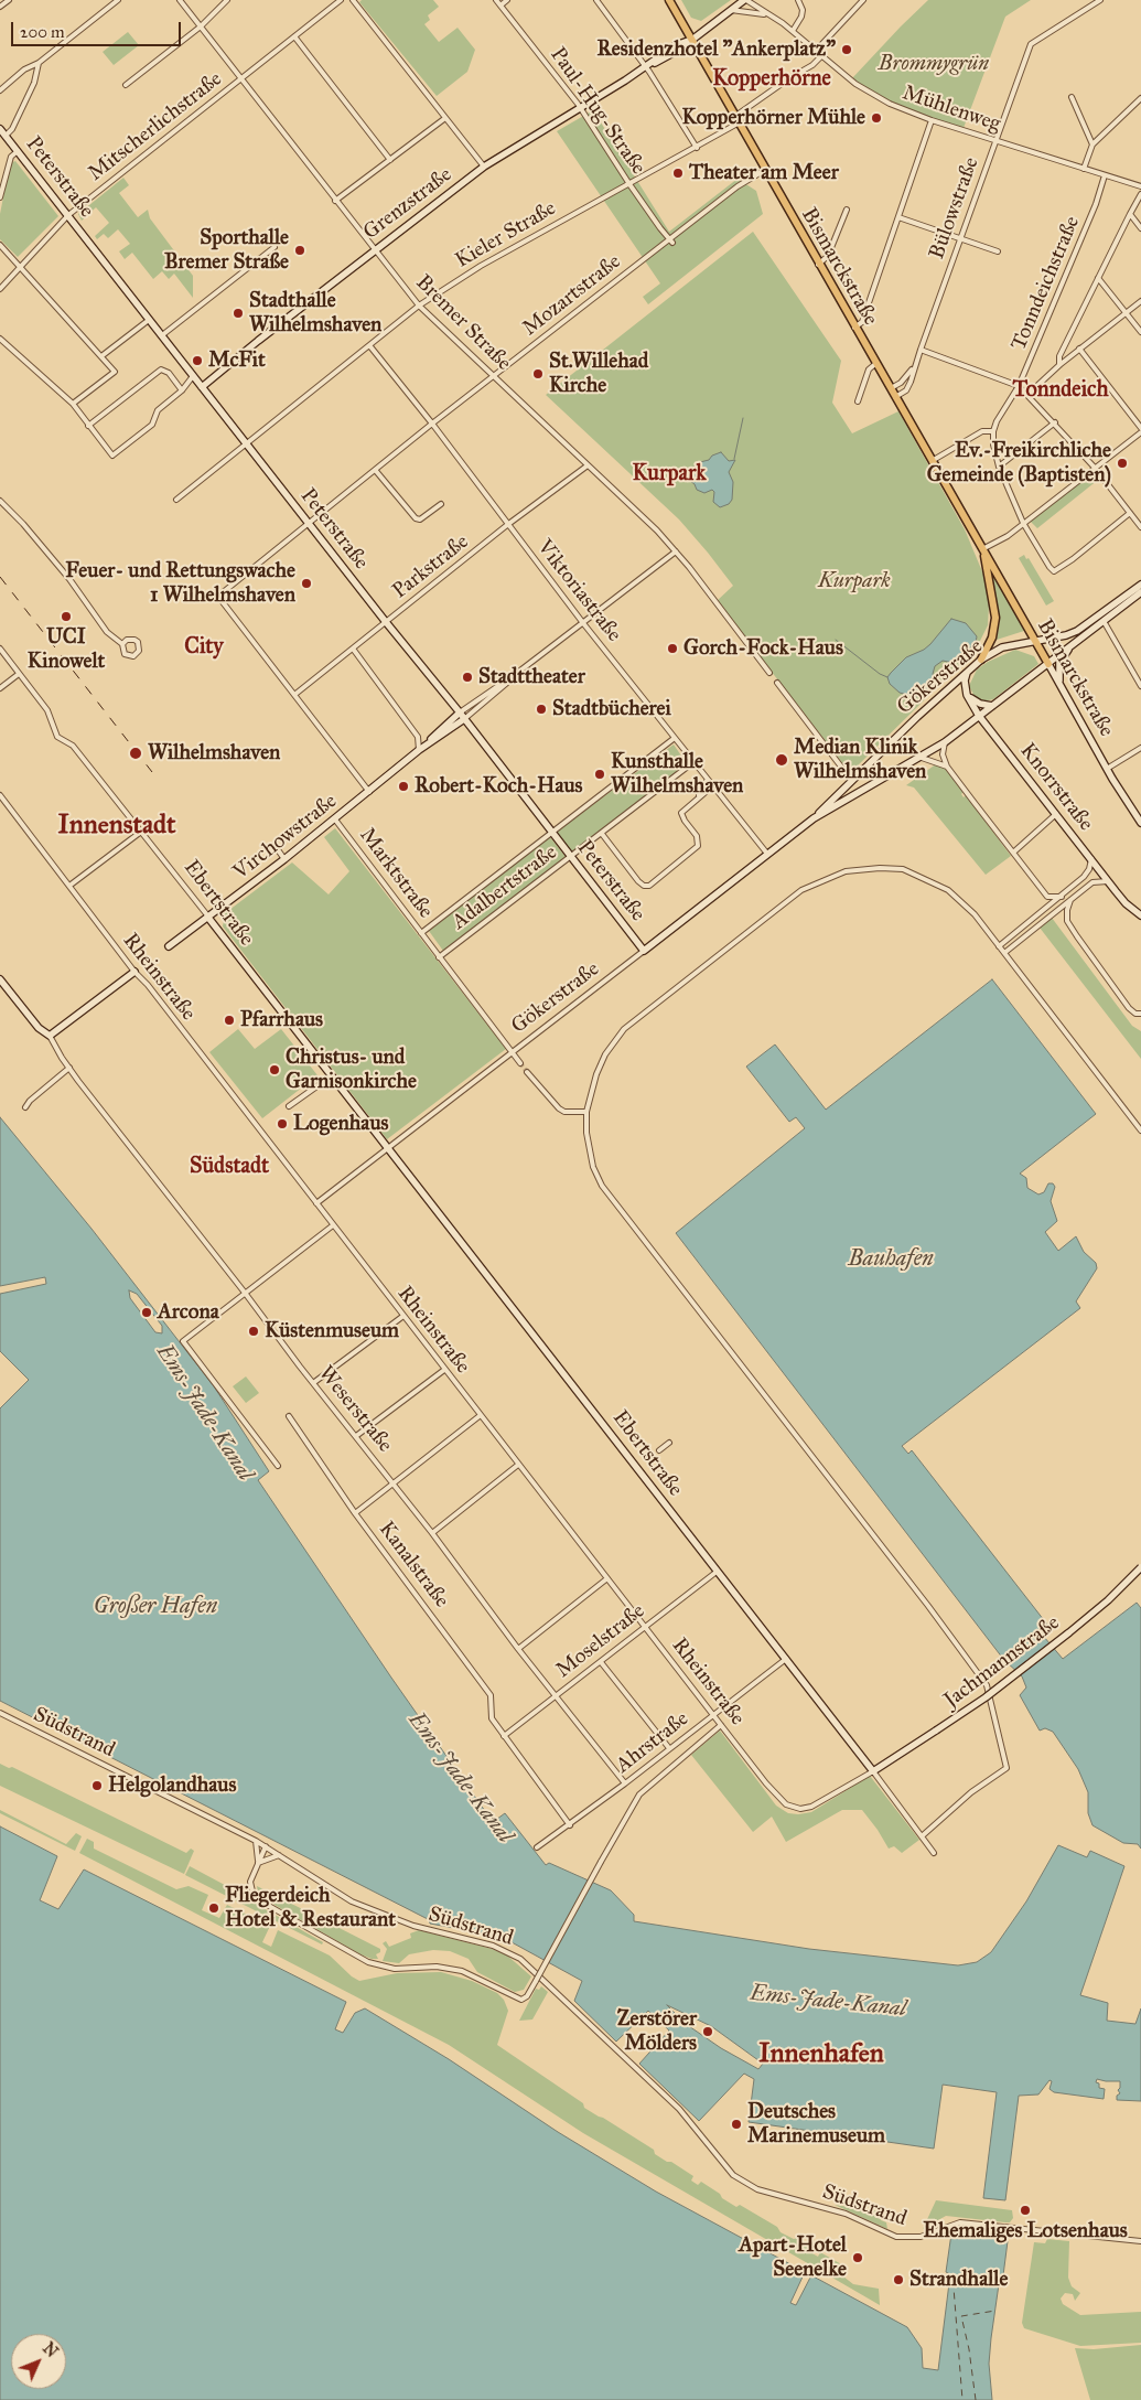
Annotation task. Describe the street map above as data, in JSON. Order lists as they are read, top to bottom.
{
  "streets": {
    "main road": [
      "Peterstraße",
      "Grenzstraße",
      "Bismarckstraße",
      "Gökerstraße",
      "Knorrstraße",
      "Virchowstraße",
      "Ebertstraße",
      "Weserstraße",
      "Jachmannstraße"
    ],
    "street": [
      "Mühlenweg",
      "Paul-Hug-Straße",
      "Mitscherlichstraße",
      "Bülowstraße",
      "Kieler Straße",
      "Tonndeichstraße",
      "Mozartstraße",
      "Bremer Straße",
      "Parkstraße",
      "Viktoriastraße",
      "Marktstraße",
      "Adalbertstraße",
      "Rheinstraße",
      "Kanalstraße",
      "Moselstraße",
      "Südstrand",
      "Ahrstraße"
    ]
  },
  "crossings": [
    ["Mühlenweg", "Grenzstraße"],
    ["Mühlenweg", "Bülowstraße"],
    ["Mühlenweg", "Kieler Straße"],
    ["Mühlenweg", "Tonndeichstraße"],
    ["Paul-Hug-Straße", "Grenzstraße"],
    ["Paul-Hug-Straße", "Kieler Straße"],
    ["Paul-Hug-Straße", "Mozartstraße"],
    ["Mitscherlichstraße", "Peterstraße"],
    ["Mitscherlichstraße", "Bremer Straße"],
    ["Peterstraße", "Grenzstraße"],
    ["Peterstraße", "Kieler Straße"],
    ["Peterstraße", "Mozartstraße"],
    ["Peterstraße", "Parkstraße"],
    ["Peterstraße", "Gökerstraße"],
    ["Peterstraße", "Virchowstraße"],
    ["Peterstraße", "Adalbertstraße"],
    ["Grenzstraße", "Bismarckstraße"],
    ["Grenzstraße", "Bremer Straße"],
    ["Bülowstraße", "Bismarckstraße"],
    ["Kieler Straße", "Bismarckstraße"],
    ["Kieler Straße", "Bremer Straße"],
    ["Kieler Straße", "Viktoriastraße"],
    ["Bismarckstraße", "Mozartstraße"],
    ["Bismarckstraße", "Gökerstraße"],
    ["Mozartstraße", "Bremer Straße"],
    ["Mozartstraße", "Parkstraße"],
    ["Mozartstraße", "Viktoriastraße"],
    ["Bremer Straße", "Parkstraße"],
    ["Bremer Straße", "Virchowstraße"],
    ["Parkstraße", "Viktoriastraße"],
    ["Viktoriastraße", "Gökerstraße"],
    ["Viktoriastraße", "Virchowstraße"],
    ["Viktoriastraße", "Adalbertstraße"],
    ["Gökerstraße", "Knorrstraße"],
    ["Gökerstraße", "Marktstraße"],
    ["Gökerstraße", "Ebertstraße"],
    ["Gökerstraße", "Rheinstraße"],
    ["Virchowstraße", "Marktstraße"],
    ["Virchowstraße", "Ebertstraße"],
    ["Marktstraße", "Adalbertstraße"],
    ["Ebertstraße", "Rheinstraße"],
    ["Ebertstraße", "Moselstraße"],
    ["Ebertstraße", "Jachmannstraße"],
    ["Ebertstraße", "Ahrstraße"],
    ["Rheinstraße", "Moselstraße"],
    ["Rheinstraße", "Jachmannstraße"],
    ["Rheinstraße", "Ahrstraße"],
    ["Weserstraße", "Moselstraße"],
    ["Weserstraße", "Ahrstraße"],
    ["Kanalstraße", "Moselstraße"],
    ["Kanalstraße", "Ahrstraße"]
  ],
  "districts": [
    "Kopperhörne",
    "Tonndeich",
    "Kurpark",
    "City",
    "Innenstadt",
    "Südstadt",
    "Innenhafen"
  ],
  "water": ["Bauhafen", "Ems-Jade-Kanal", "Großer Hafen"],
  "parks": ["Brommygrün", "Kurpark"],
  "places": [
    "Residenzhotel \"Ankerplatz\"",
    "Kopperhörner Mühle",
    "Theater am Meer",
    "Sporthalle Bremer Straße",
    "Stadthalle Wilhelmshaven",
    "McFit",
    "St.Willehad Kirche",
    "Ev.-Freikirchliche Gemeinde (Baptisten)",
    "Feuer- und Rettungswache 1 Wilhelmshaven",
    "UCI Kinowelt",
    "Gorch-Fock-Haus",
    "Stadttheater",
    "Stadtbücherei",
    "Wilhelmshaven",
    "Median Klinik Wilhelmshaven",
    "Kunsthalle Wilhelmshaven",
    "Robert-Koch-Haus",
    "Pfarrhaus",
    "Christus- und Garnisonkirche",
    "Logenhaus",
    "Arcona",
    "Küstenmuseum",
    "Helgolandhaus",
    "Fliegerdeich Hotel & Restaurant",
    "Zerstörer Mölders",
    "Deutsches Marinemuseum",
    "Ehemaliges Lotsenhaus",
    "Apart-Hotel Seenelke",
    "Strandhalle"
  ],
  "scale_bar": "200 m",
  "north": "top right"
}
